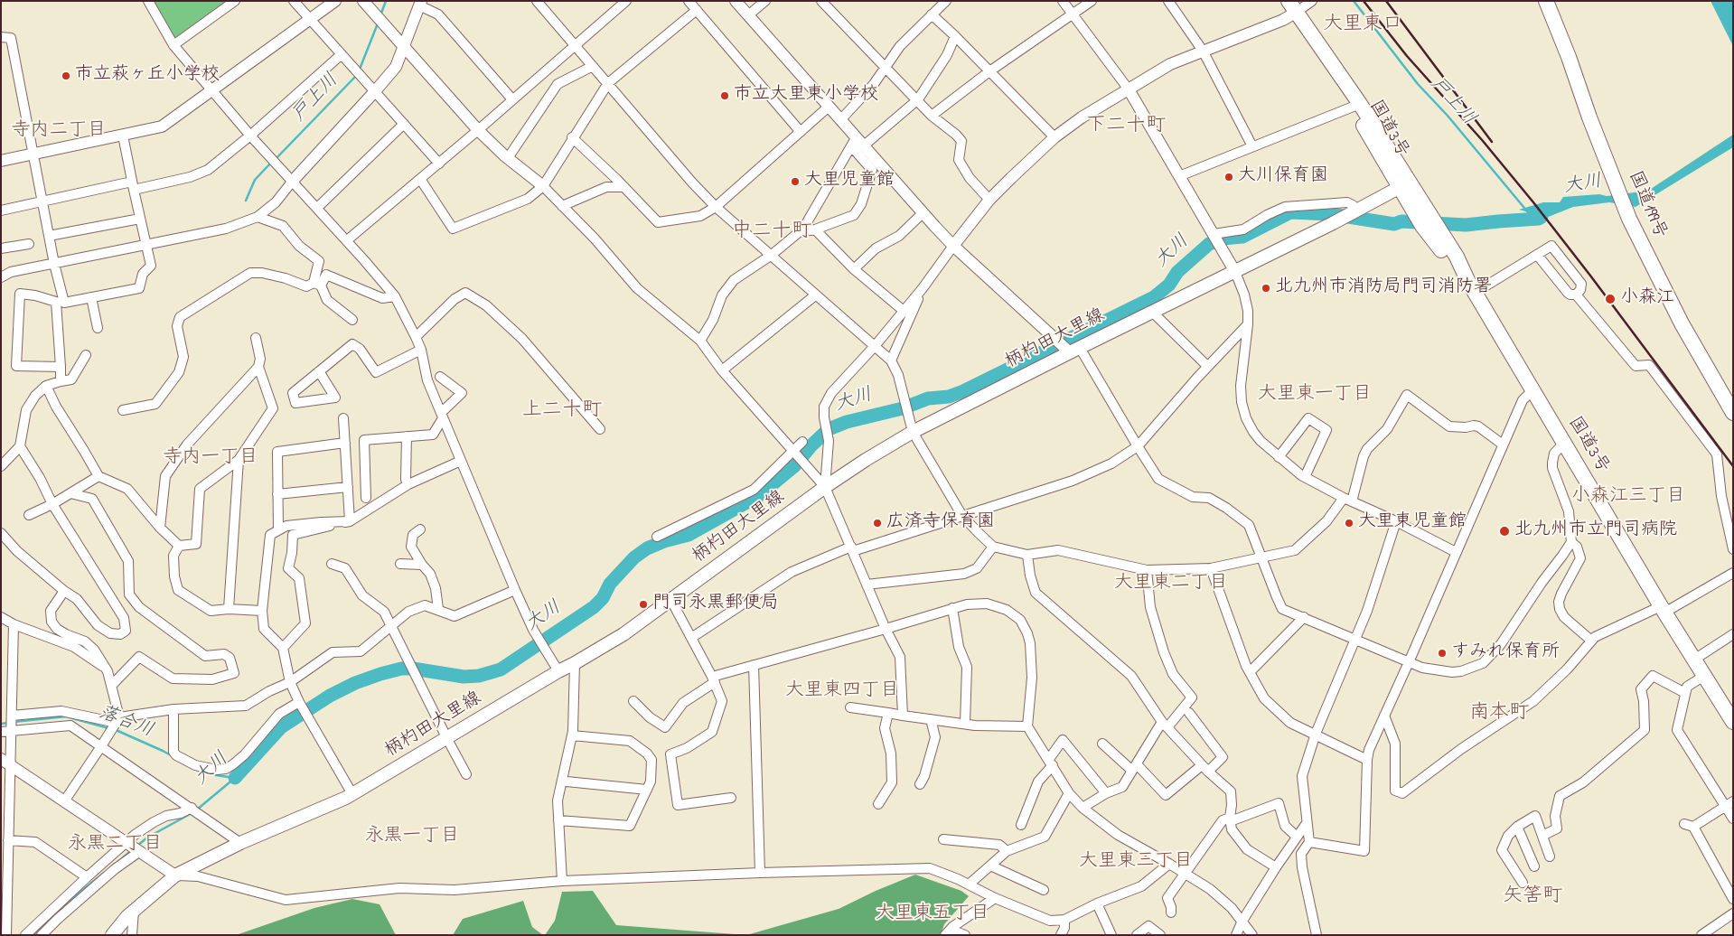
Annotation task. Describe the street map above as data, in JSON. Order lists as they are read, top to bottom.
{
  "streets": {
    "highway": ["国道3号", "国道199号"],
    "main road": ["柄杓田大里線"]
  },
  "crossings": [
    ["国道3号", "柄杓田大里線"]
  ],
  "districts": [
    "大里東口",
    "下二十町",
    "寺内二丁目",
    "中二十町",
    "大里東一丁目",
    "上二十町",
    "寺内一丁目",
    "小森江三丁目",
    "大里東二丁目",
    "大里東四丁目",
    "南本町",
    "永黒一丁目",
    "永黒二丁目",
    "大里東三丁目",
    "矢筈町",
    "大里東五丁目"
  ],
  "water": ["戸上川", "大川", "落合川"],
  "places": [
    "市立萩ヶ丘小学校",
    "市立大里東小学校",
    "大川保育園",
    "大里児童館",
    "北九州市消防局門司消防署",
    "小森江",
    "広済寺保育園",
    "大里東児童館",
    "北九州市立門司病院",
    "門司永黒郵便局",
    "すみれ保育所"
  ]
}
